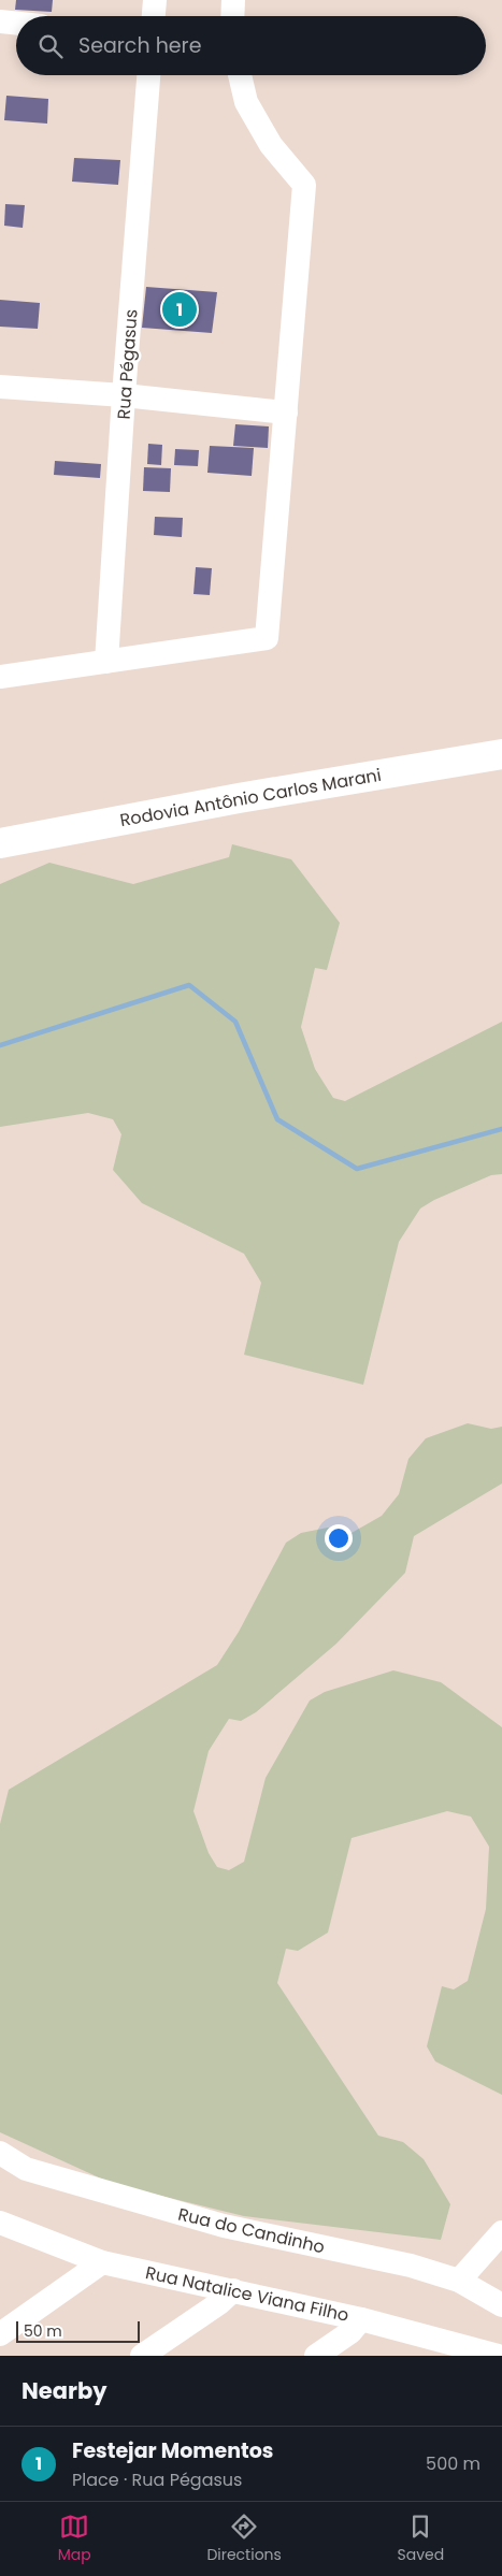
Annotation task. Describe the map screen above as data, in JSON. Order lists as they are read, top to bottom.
{
  "streets": {
    "main road": ["Rodovia Antônio Carlos Marani"],
    "street": ["Rua Pégasus", "Rua do Candinho", "Rua Natalice Viana Filho"]
  },
  "scale_bar": "50 m",
  "page": {
    "search": "Search here",
    "pins": "1",
    "scale": "50 m",
    "heading": "Nearby",
    "list": [
      {
        "mark": "1",
        "name": "Festejar Momentos",
        "note": "Place · Rua Pégasus",
        "value": "500 m"
      }
    ],
    "nav": ["Map", "Directions", "Saved"]
  }
}
